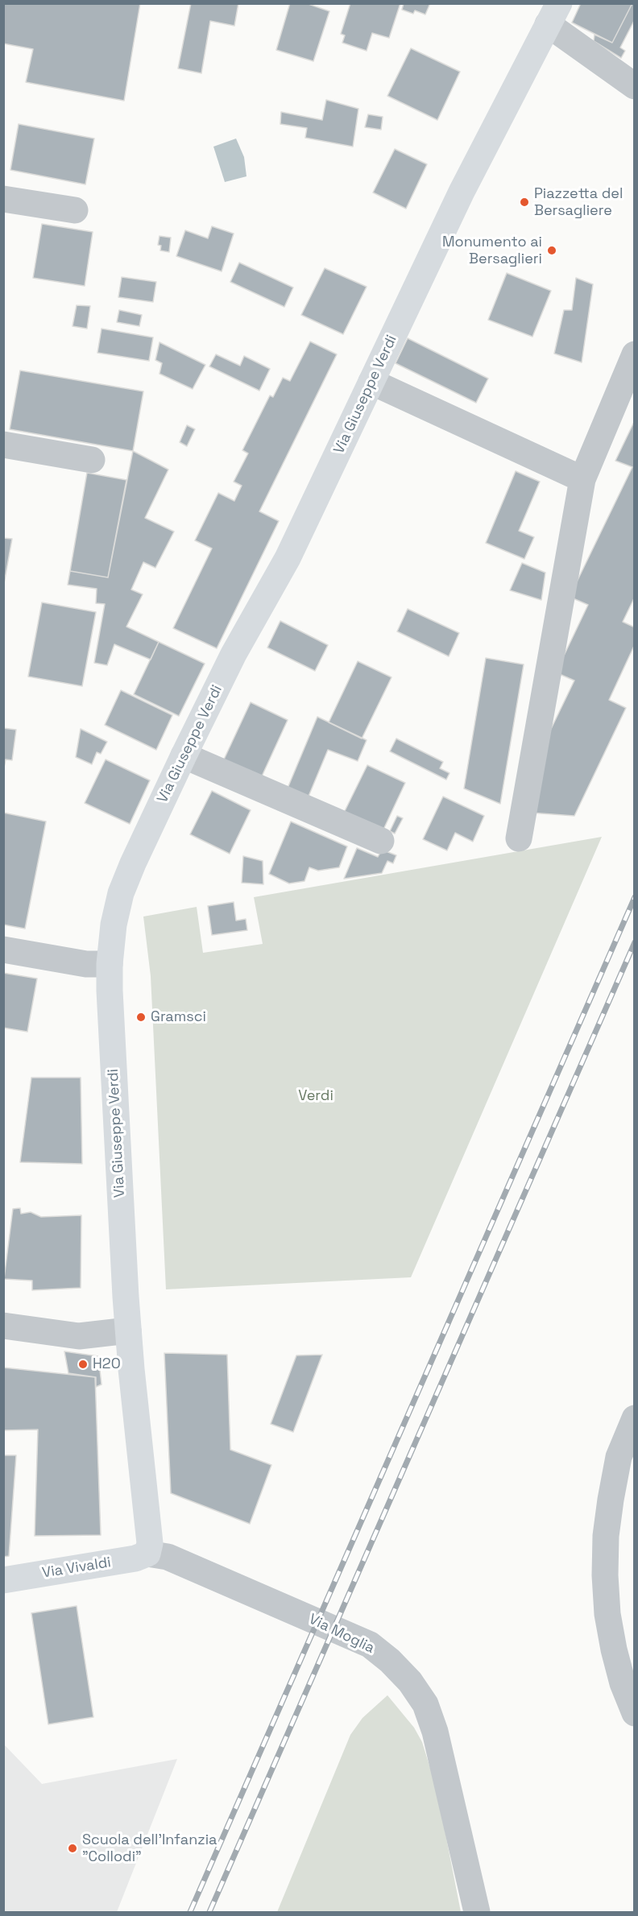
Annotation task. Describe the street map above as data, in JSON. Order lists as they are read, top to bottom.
{
  "streets": {
    "street": ["Via Giuseppe Verdi", "Via Vivaldi", "Via Moglia"]
  },
  "crossings": [
    ["Via Giuseppe Verdi", "Via Vivaldi"],
    ["Via Giuseppe Verdi", "Via Moglia"],
    ["Via Vivaldi", "Via Moglia"]
  ],
  "parks": ["Verdi"],
  "places": [
    "Piazzetta del Bersagliere",
    "Monumento ai Bersaglieri",
    "Gramsci",
    "H2O",
    "Scuola dell'Infanzia \"Collodi\""
  ]
}
